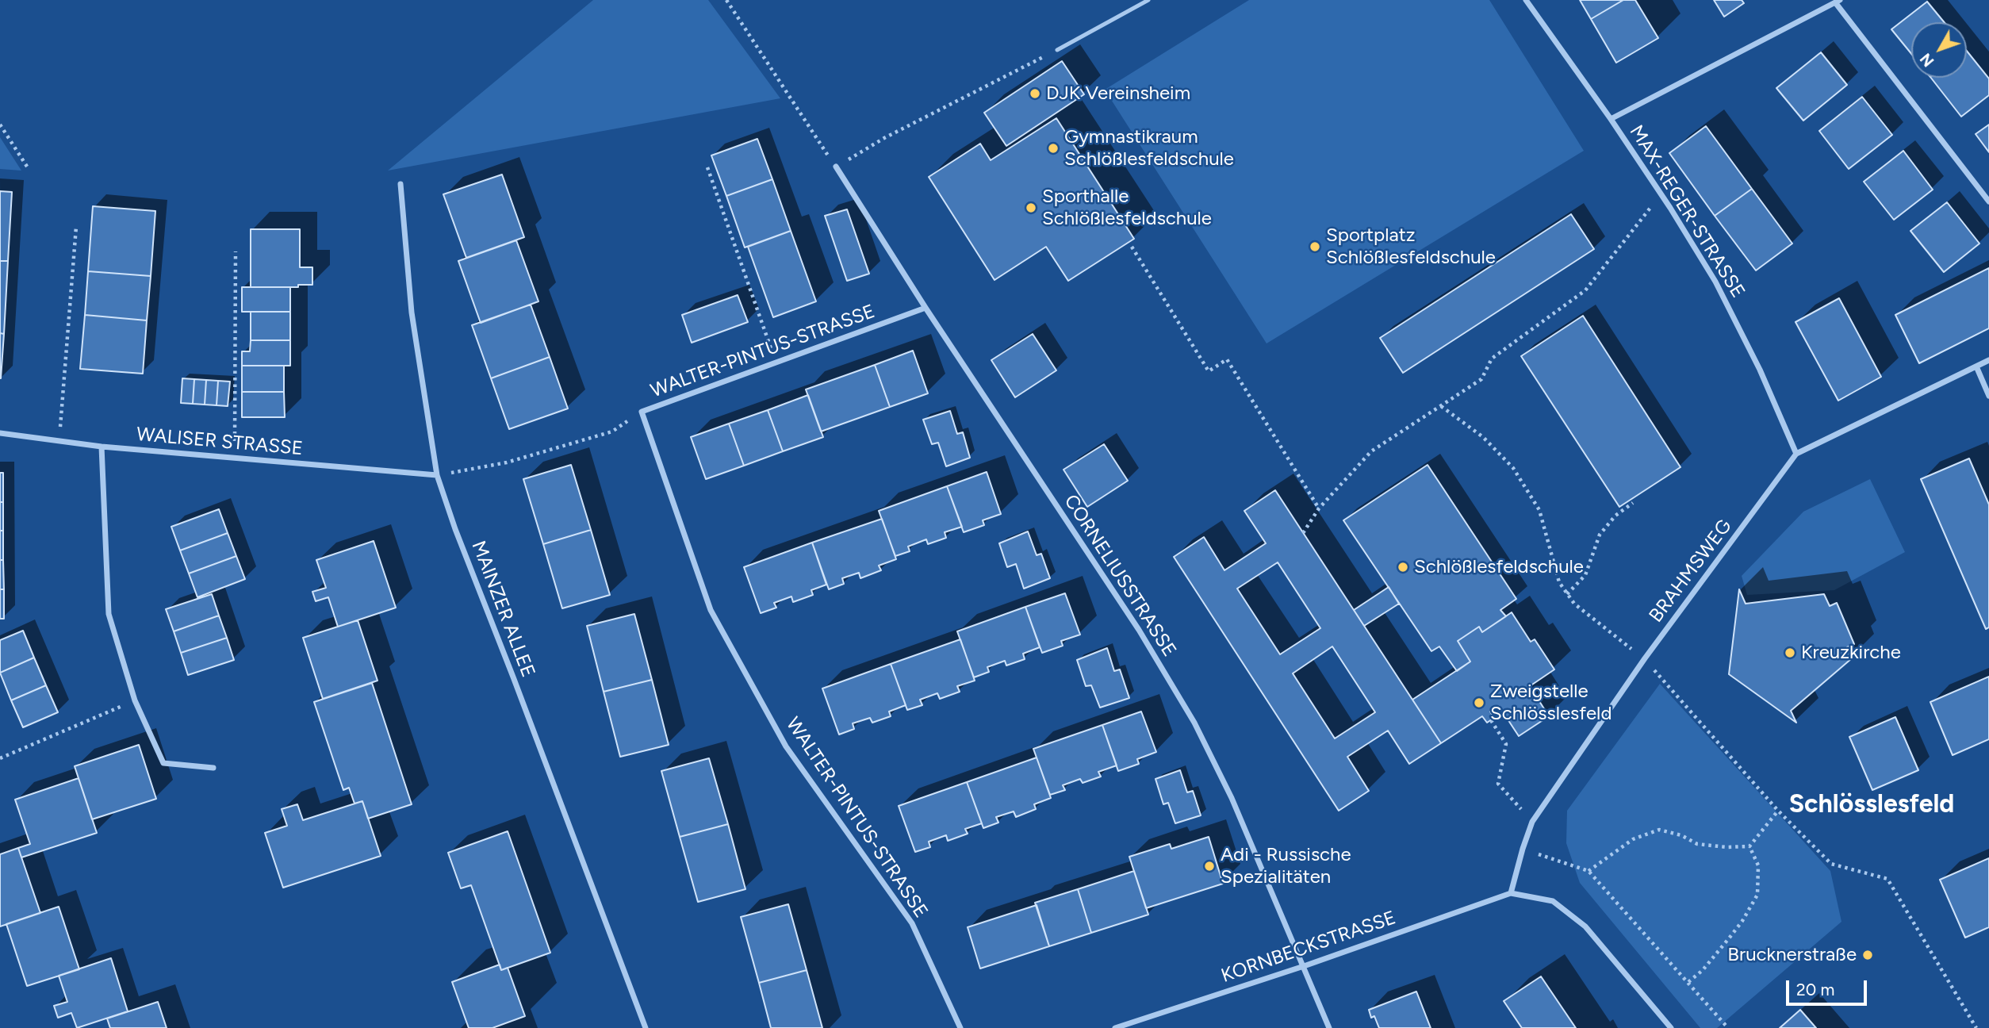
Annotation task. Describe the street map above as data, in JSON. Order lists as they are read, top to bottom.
{
  "streets": {
    "street": [
      "MAX-REGER-STRASSE",
      "WALTER-PINTUS-STRASSE",
      "WALISER STRASSE",
      "BRAHMSWEG",
      "CORNELIUSSTRASSE",
      "MAINZER ALLEE",
      "KORNBECKSTRASSE"
    ]
  },
  "crossings": [
    ["MAX-REGER-STRASSE", "BRAHMSWEG"],
    ["WALTER-PINTUS-STRASSE", "CORNELIUSSTRASSE"],
    ["WALISER STRASSE", "MAINZER ALLEE"],
    ["BRAHMSWEG", "KORNBECKSTRASSE"],
    ["CORNELIUSSTRASSE", "KORNBECKSTRASSE"]
  ],
  "districts": ["Schlösslesfeld"],
  "places": [
    "DJK Vereinsheim",
    "Gymnastikraum Schlößlesfeldschule",
    "Sporthalle Schlößlesfeldschule",
    "Sportplatz Schlößlesfeldschule",
    "Schlößlesfeldschule",
    "Kreuzkirche",
    "Zweigstelle Schlösslesfeld",
    "Adi - Russische Spezialitäten",
    "Brucknerstraße"
  ],
  "scale_bar": "20 m",
  "north": "bottom left"
}
